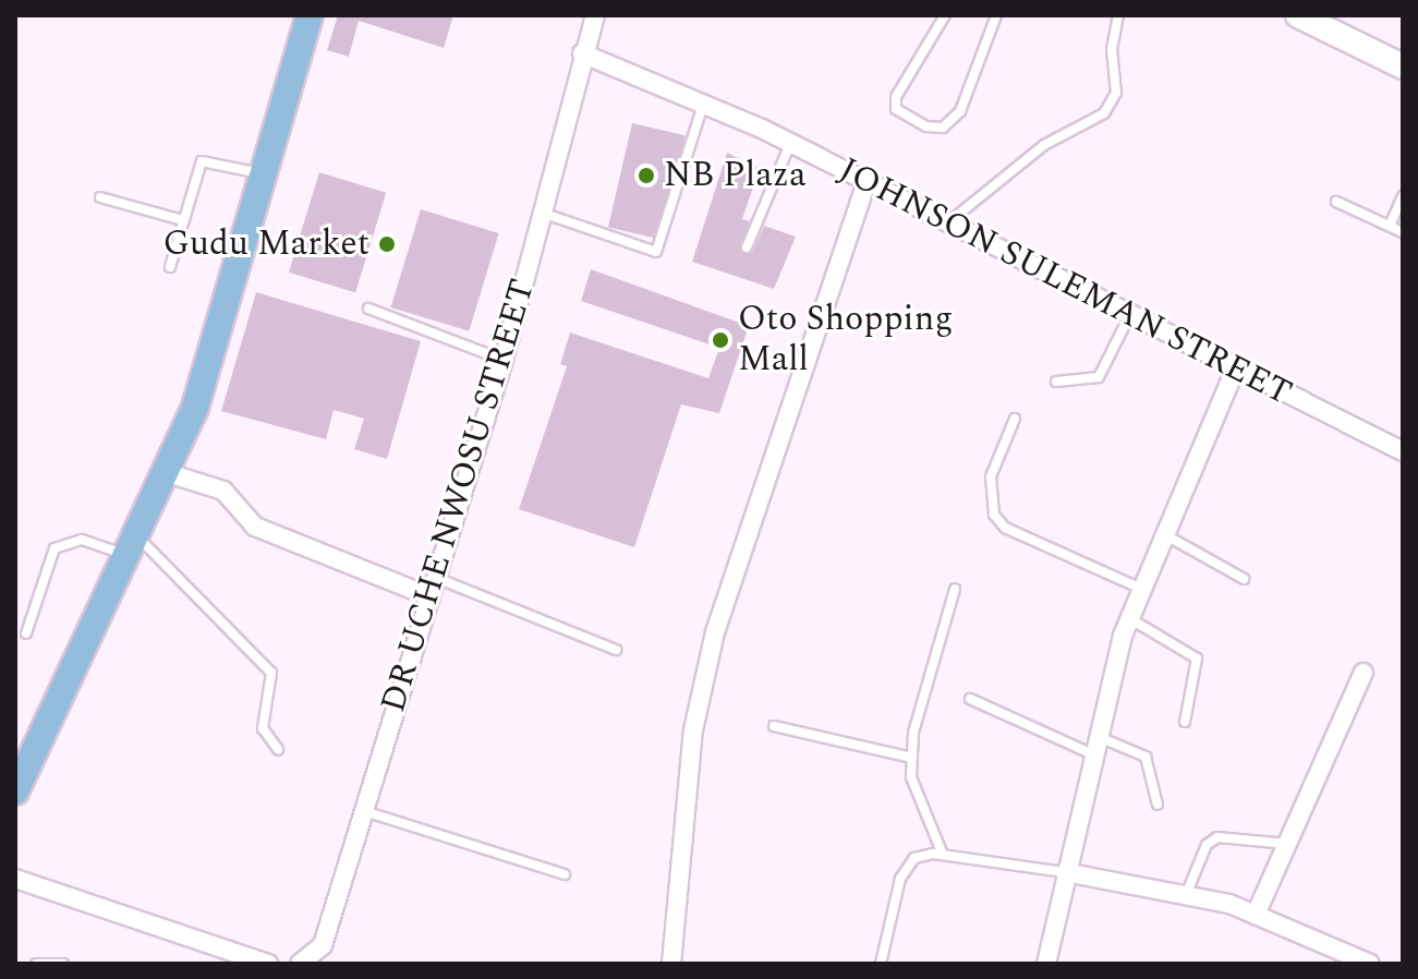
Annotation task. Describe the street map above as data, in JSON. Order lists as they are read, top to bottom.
{
  "streets": {
    "street": ["JOHNSON SULEMAN STREET", "DR UCHE NWOSU STREET"]
  },
  "crossings": [
    ["JOHNSON SULEMAN STREET", "DR UCHE NWOSU STREET"]
  ],
  "places": ["NB Plaza", "Gudu Market", "Oto Shopping Mall"]
}
